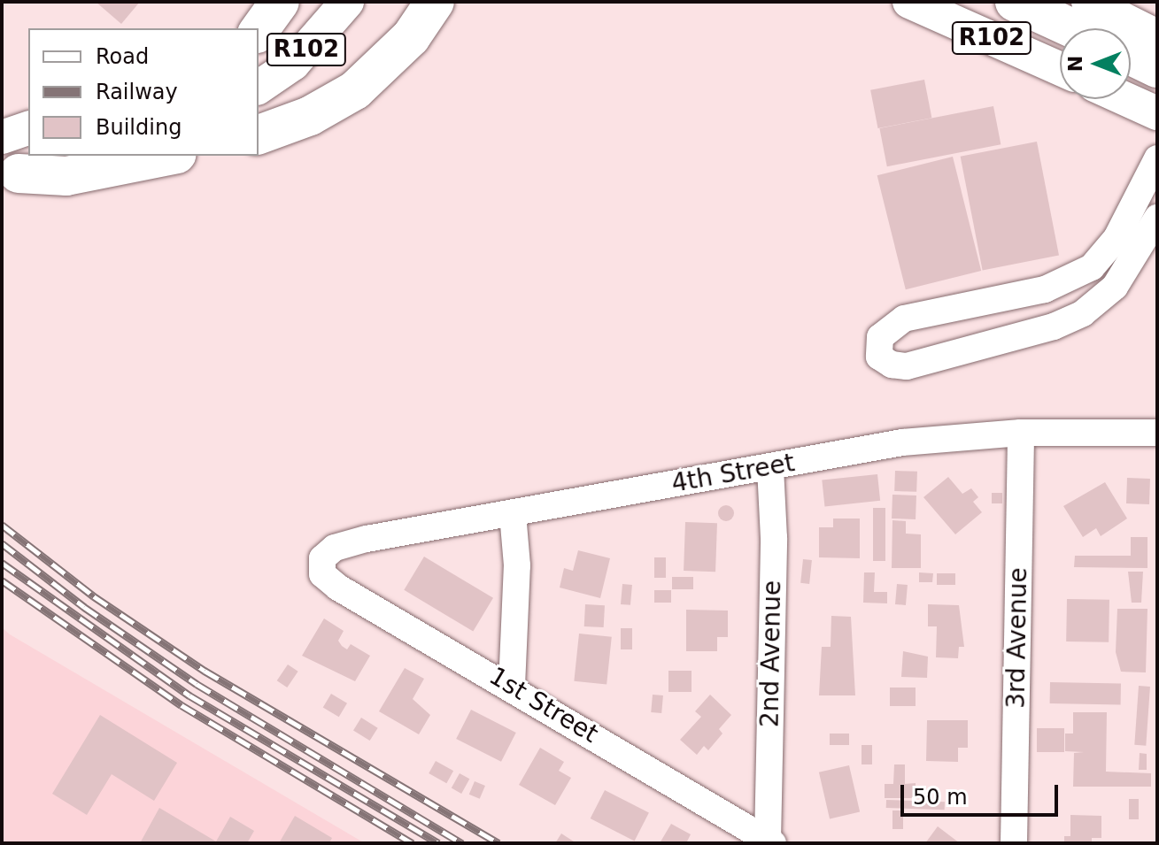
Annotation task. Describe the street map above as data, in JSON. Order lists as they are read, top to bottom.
{
  "streets": {
    "main road": ["R102"],
    "street": [
      "4th Street",
      "3rd Avenue",
      "2nd Avenue",
      "1st Street"
    ]
  },
  "crossings": [
    ["4th Street", "3rd Avenue"],
    ["4th Street", "2nd Avenue"],
    ["4th Street", "1st Street"],
    ["2nd Avenue", "1st Street"]
  ],
  "legend": ["Road", "Railway", "Building"],
  "scale_bar": "50 m",
  "north": "left"
}
